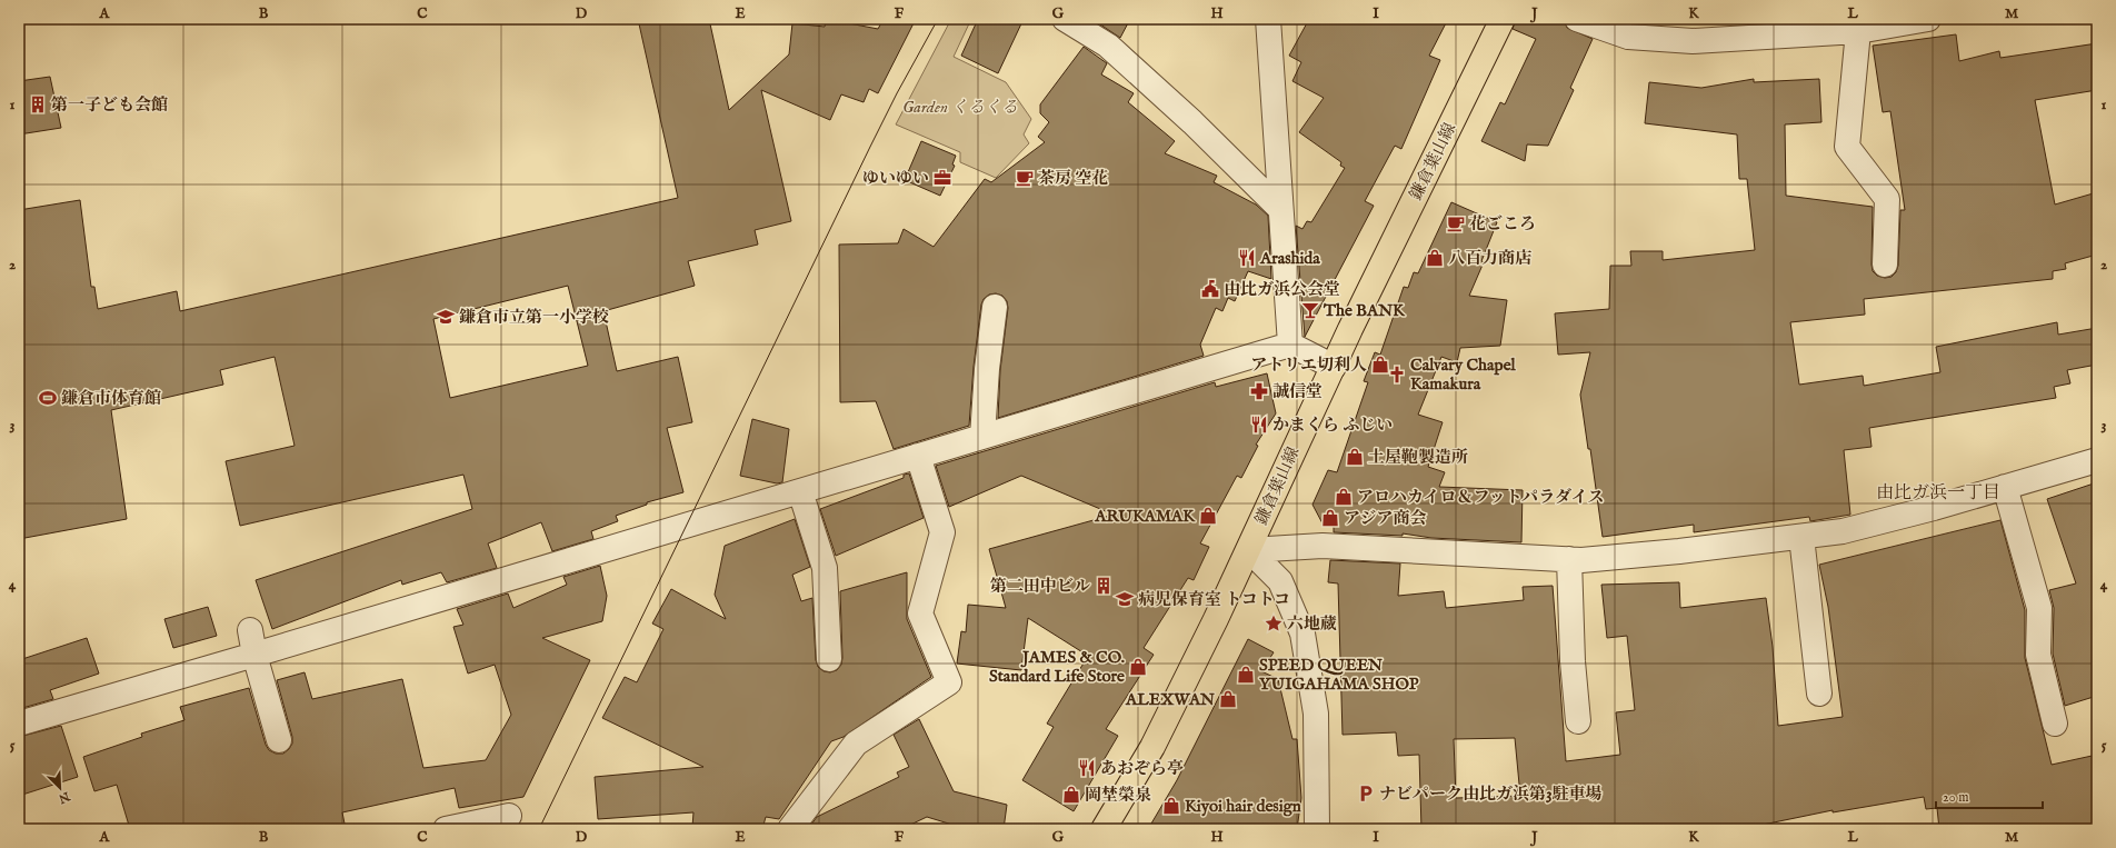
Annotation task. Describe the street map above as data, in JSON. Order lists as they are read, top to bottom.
{
  "streets": {
    "main road": ["鎌倉葉山線"]
  },
  "districts": ["由比ガ浜一丁目"],
  "parks": ["Garden くるくる"],
  "places": {
    "building": ["第一子ども会館", "第二田中ビル"],
    "office": ["ゆいゆい"],
    "cafe": ["茶房 空花", "花ごころ"],
    "restaurant": ["Arashida", "かまくら ふじい", "あおぞら亭"],
    "shop": [
      "八百力商店",
      "アトリエ切利人",
      "土屋鞄製造所",
      "アロハカイロ＆フットパラダイス",
      "ARUKAMAK",
      "アジア商会",
      "JAMES & CO. Standard Life Store",
      "SPEED QUEEN YUIGAHAMA SHOP",
      "ALEXWAN",
      "岡埜榮泉",
      "Kiyoi hair design"
    ],
    "public building": ["由比ガ浜公会堂"],
    "bar": ["The BANK"],
    "school or university": ["鎌倉市立第一小学校", "病児保育室 トコトコ"],
    "church": ["Calvary Chapel Kamakura"],
    "pharmacy": ["誠信堂"],
    "sports": ["鎌倉市体育館"],
    "place": ["六地蔵"],
    "parking": ["ナビパーク由比ガ浜第3駐車場"]
  },
  "scale_bar": "20 m",
  "north": "bottom right",
  "grid": {
    "columns": [
      "A",
      "B",
      "C",
      "D",
      "E",
      "F",
      "G",
      "H",
      "I",
      "J",
      "K",
      "L",
      "M"
    ],
    "rows": [
      "1",
      "2",
      "3",
      "4",
      "5"
    ]
  }
}
